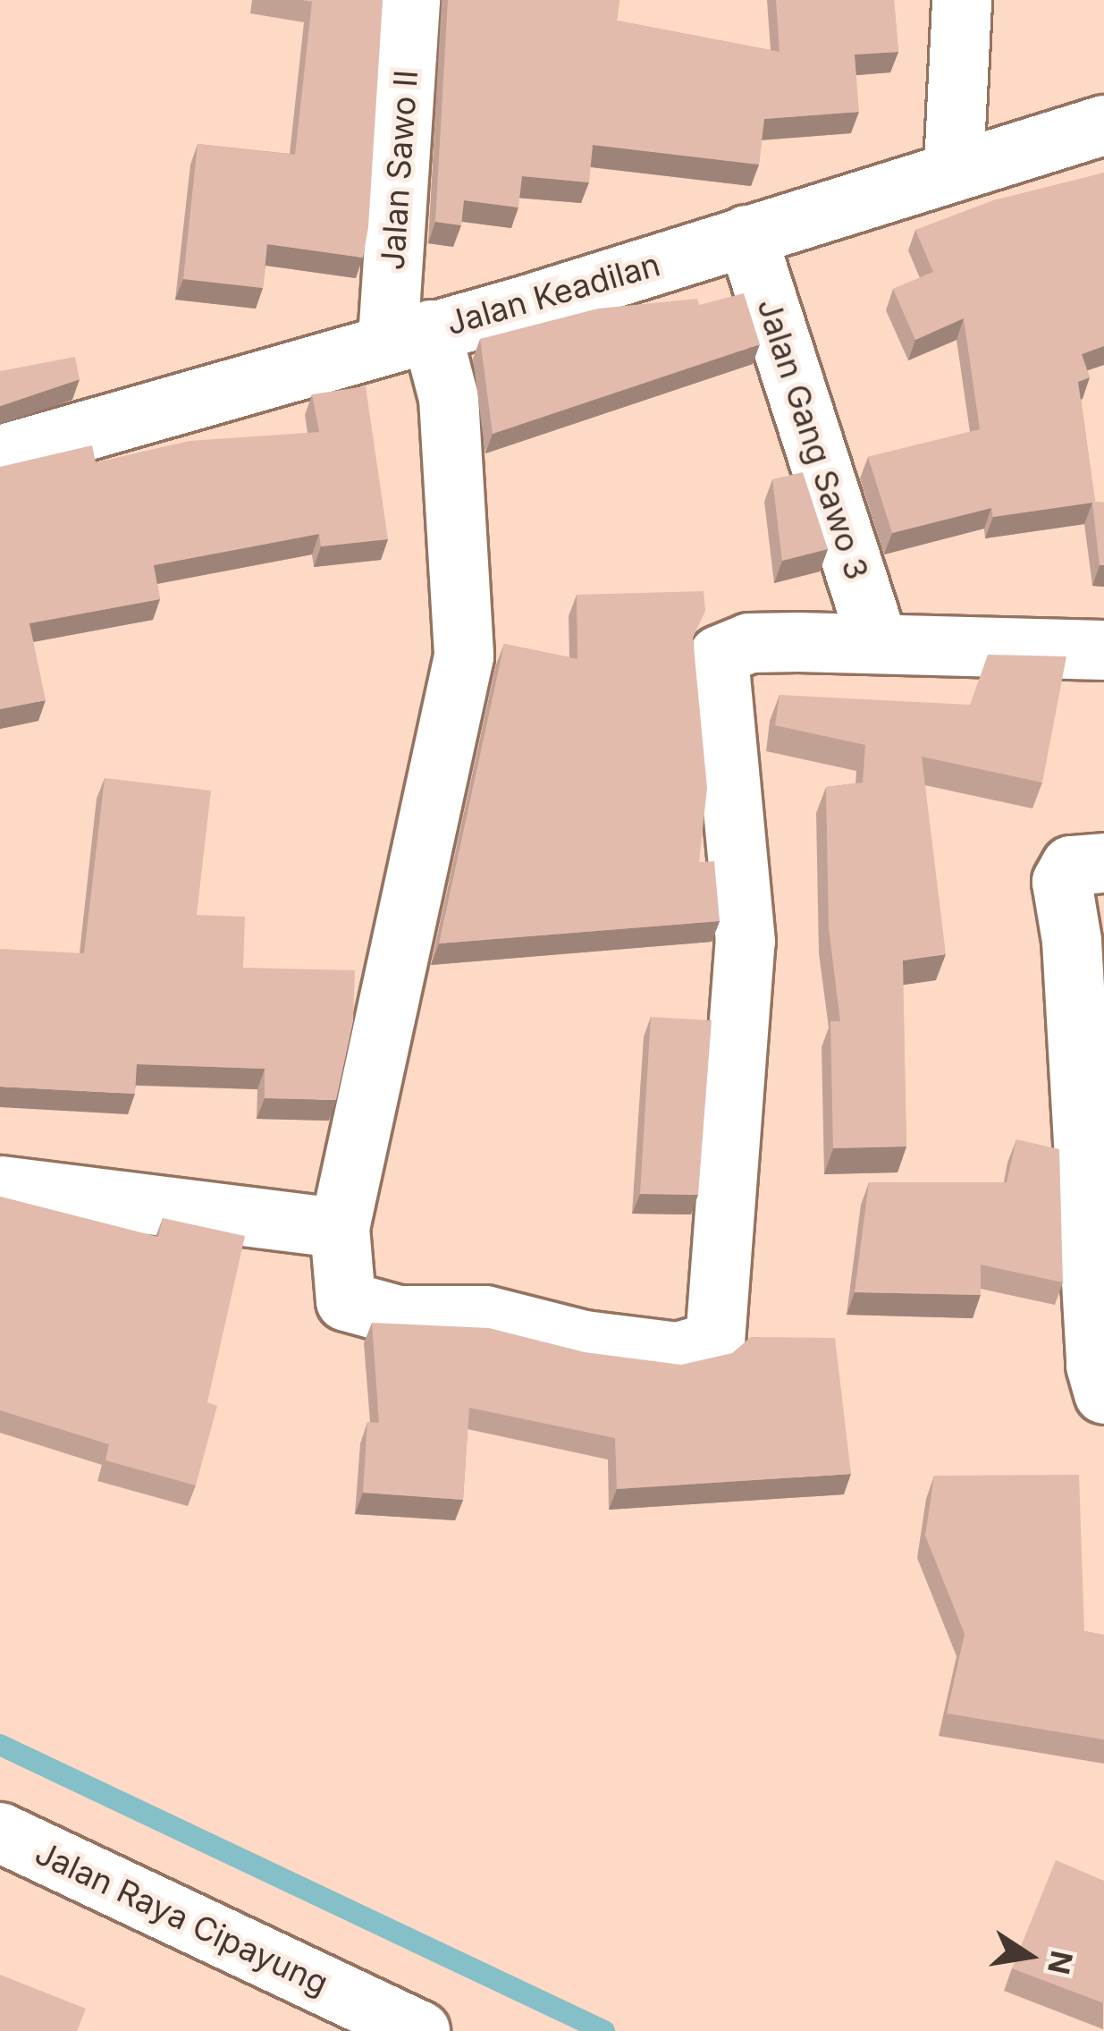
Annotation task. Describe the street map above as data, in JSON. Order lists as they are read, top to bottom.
{
  "streets": {
    "street": [
      "Jalan Sawo II",
      "Jalan Keadilan",
      "Jalan Gang Sawo 3",
      "Jalan Raya Cipayung"
    ]
  },
  "crossings": [
    ["Jalan Sawo II", "Jalan Keadilan"],
    ["Jalan Sawo II", "Jalan Gang Sawo 3"],
    ["Jalan Keadilan", "Jalan Gang Sawo 3"]
  ],
  "north": "right"
}
